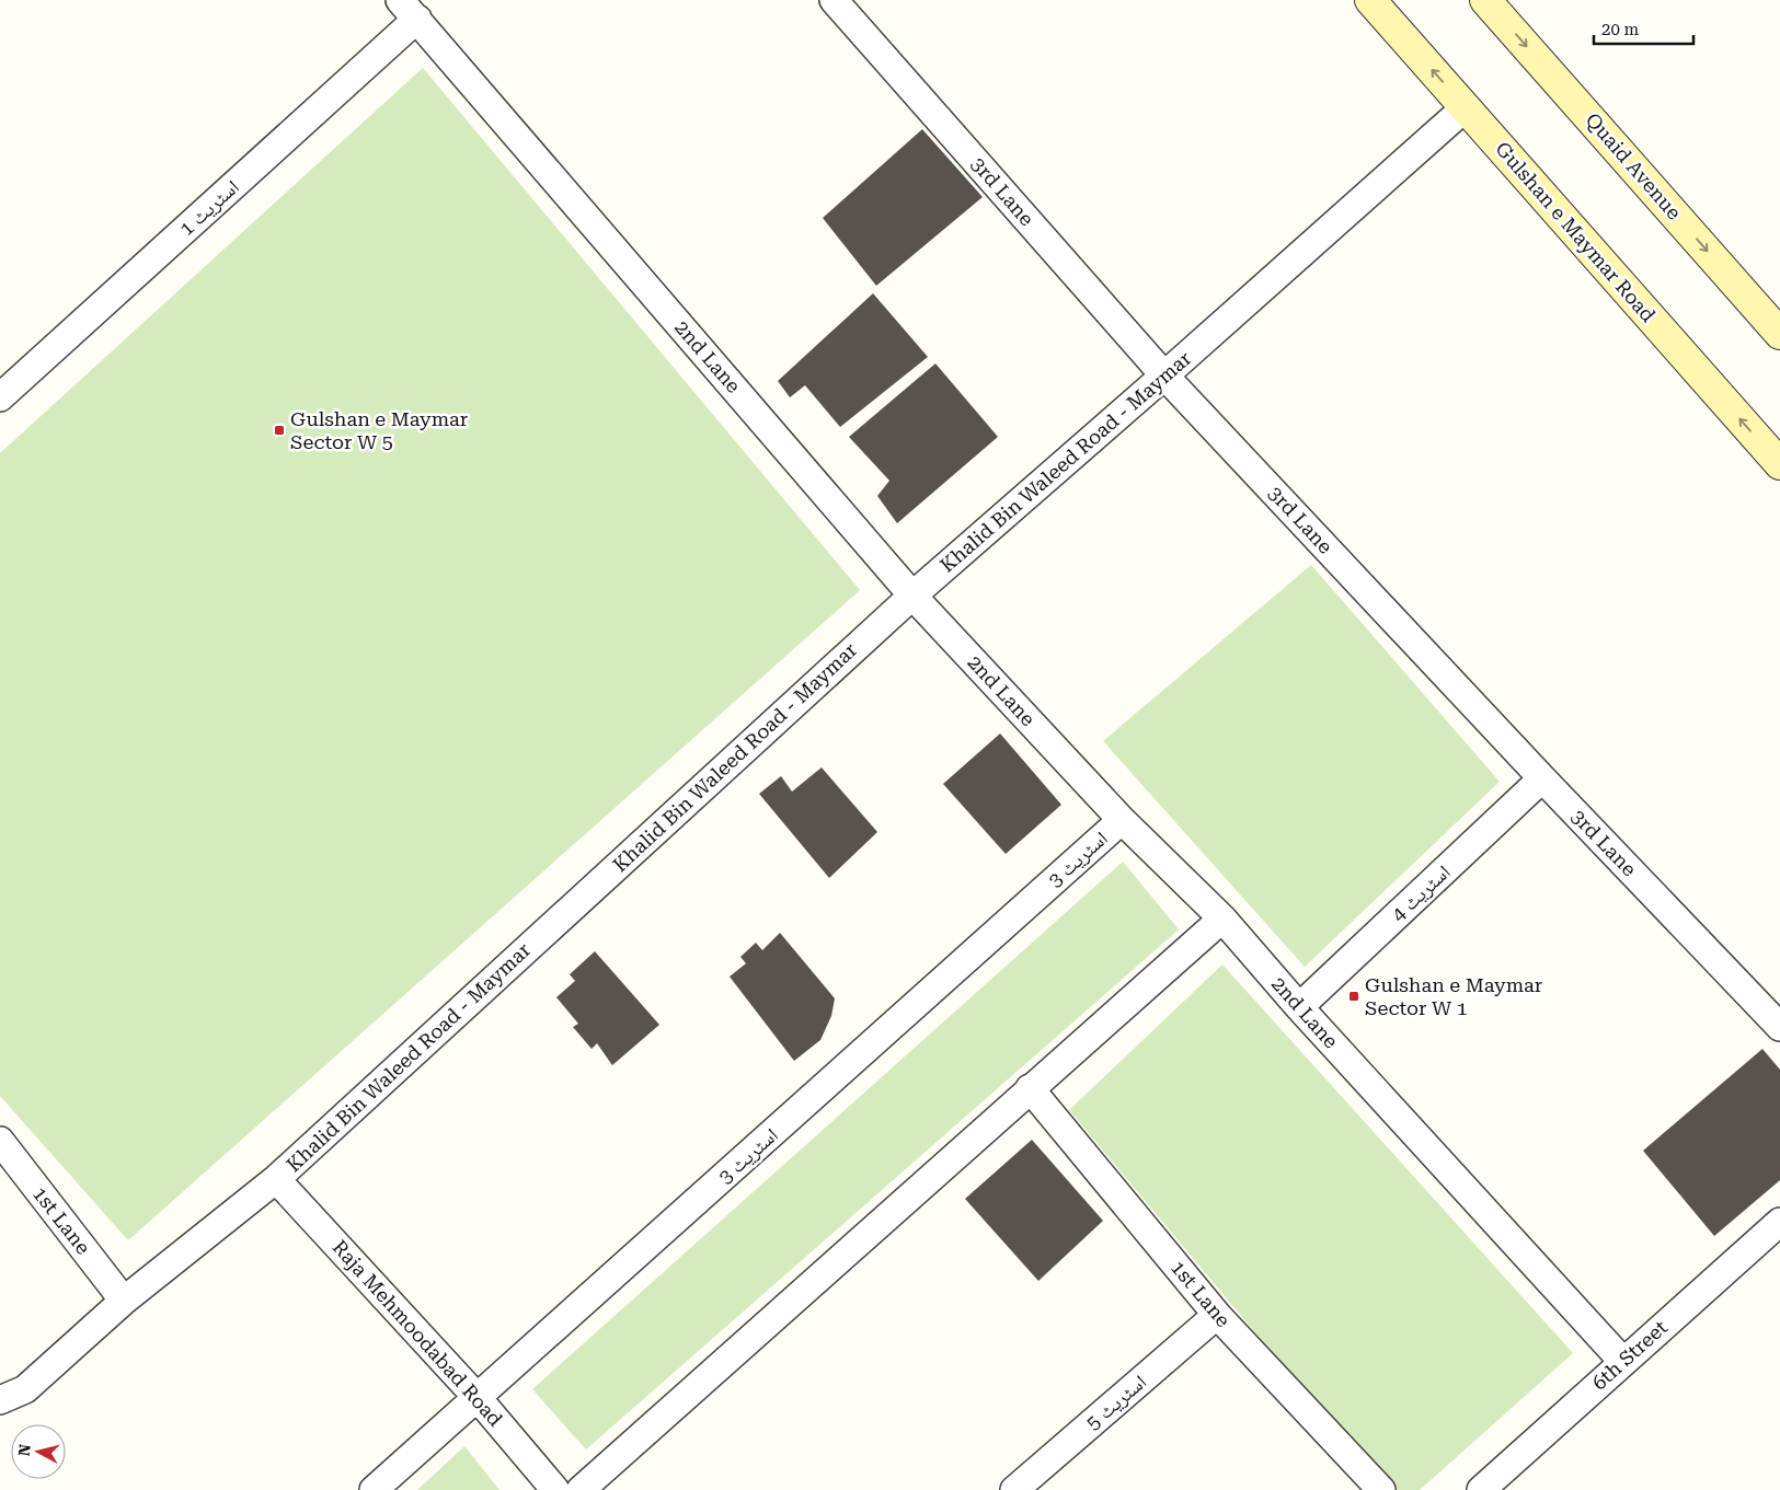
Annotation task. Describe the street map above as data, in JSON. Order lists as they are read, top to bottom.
{
  "streets": {
    "main road": ["Quaid Avenue", "Gulshan e Maymar Road"],
    "street": [
      "3rd Lane",
      "اسٹریٹ 1",
      "2nd Lane",
      "Khalid Bin Waleed Road - Maymar",
      "اسٹریٹ 3",
      "اسٹریٹ 4",
      "1st Lane",
      "Raja Mehmoodabad Road",
      "6th Street",
      "اسٹریٹ 5"
    ]
  },
  "crossings": [
    ["3rd Lane", "Khalid Bin Waleed Road - Maymar"],
    ["3rd Lane", "اسٹریٹ 4"],
    ["اسٹریٹ 1", "2nd Lane"],
    ["Gulshan e Maymar Road", "Khalid Bin Waleed Road - Maymar"],
    ["2nd Lane", "Khalid Bin Waleed Road - Maymar"],
    ["2nd Lane", "اسٹریٹ 3"],
    ["2nd Lane", "اسٹریٹ 4"],
    ["2nd Lane", "6th Street"],
    ["Khalid Bin Waleed Road - Maymar", "1st Lane"],
    ["Khalid Bin Waleed Road - Maymar", "Raja Mehmoodabad Road"],
    ["اسٹریٹ 3", "Raja Mehmoodabad Road"],
    ["1st Lane", "اسٹریٹ 5"]
  ],
  "one_way": ["Quaid Avenue", "Gulshan e Maymar Road"],
  "places": {
    "transit": ["Gulshan e Maymar Sector W 5", "Gulshan e Maymar Sector W 1"]
  },
  "scale_bar": "20 m",
  "north": "left"
}
